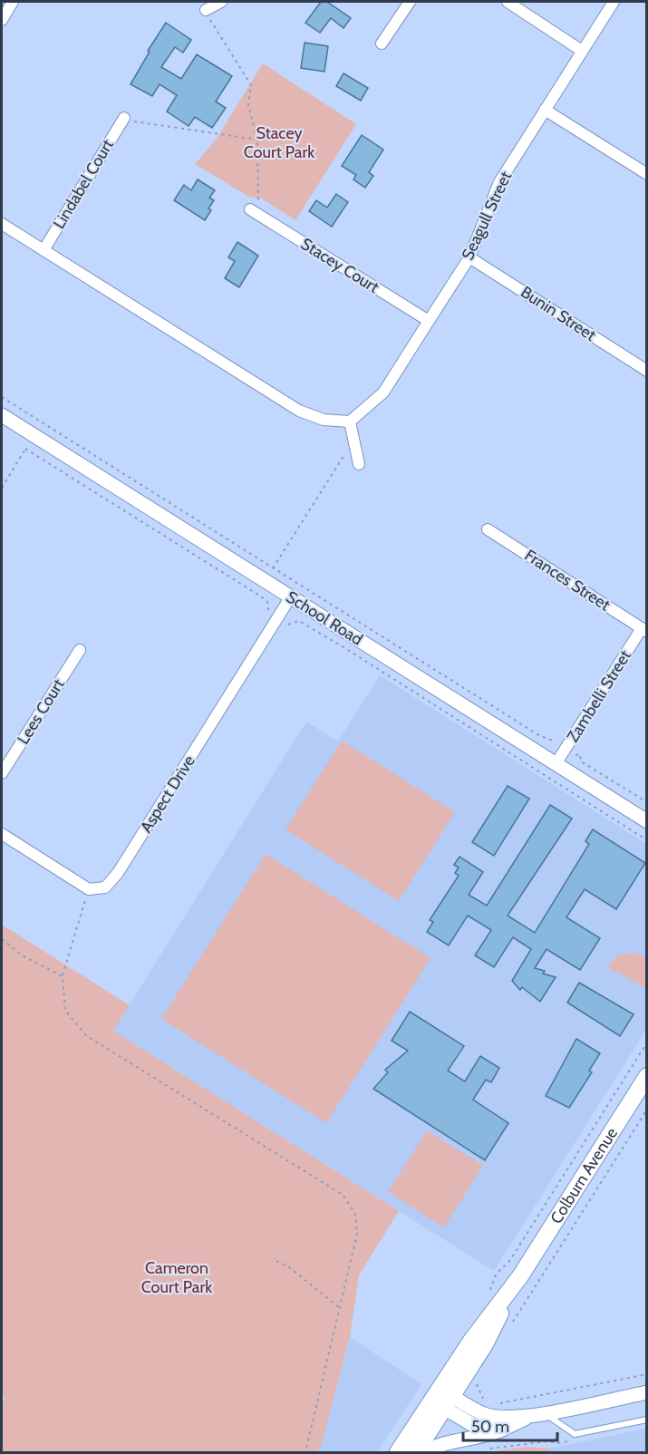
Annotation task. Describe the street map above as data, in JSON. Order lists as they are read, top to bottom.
{
  "streets": {
    "main road": ["Colburn Avenue"],
    "street": [
      "Lindabel Court",
      "Seagull Street",
      "Stacey Court",
      "Bunin Street",
      "Frances Street",
      "School Road",
      "Zambelli Street",
      "Lees Court",
      "Aspect Drive"
    ]
  },
  "crossings": [
    ["Seagull Street", "Stacey Court"],
    ["Seagull Street", "Bunin Street"],
    ["Frances Street", "Zambelli Street"],
    ["School Road", "Zambelli Street"],
    ["School Road", "Aspect Drive"]
  ],
  "parks": ["Stacey Court Park", "Cameron Court Park"],
  "scale_bar": "50 m"
}
